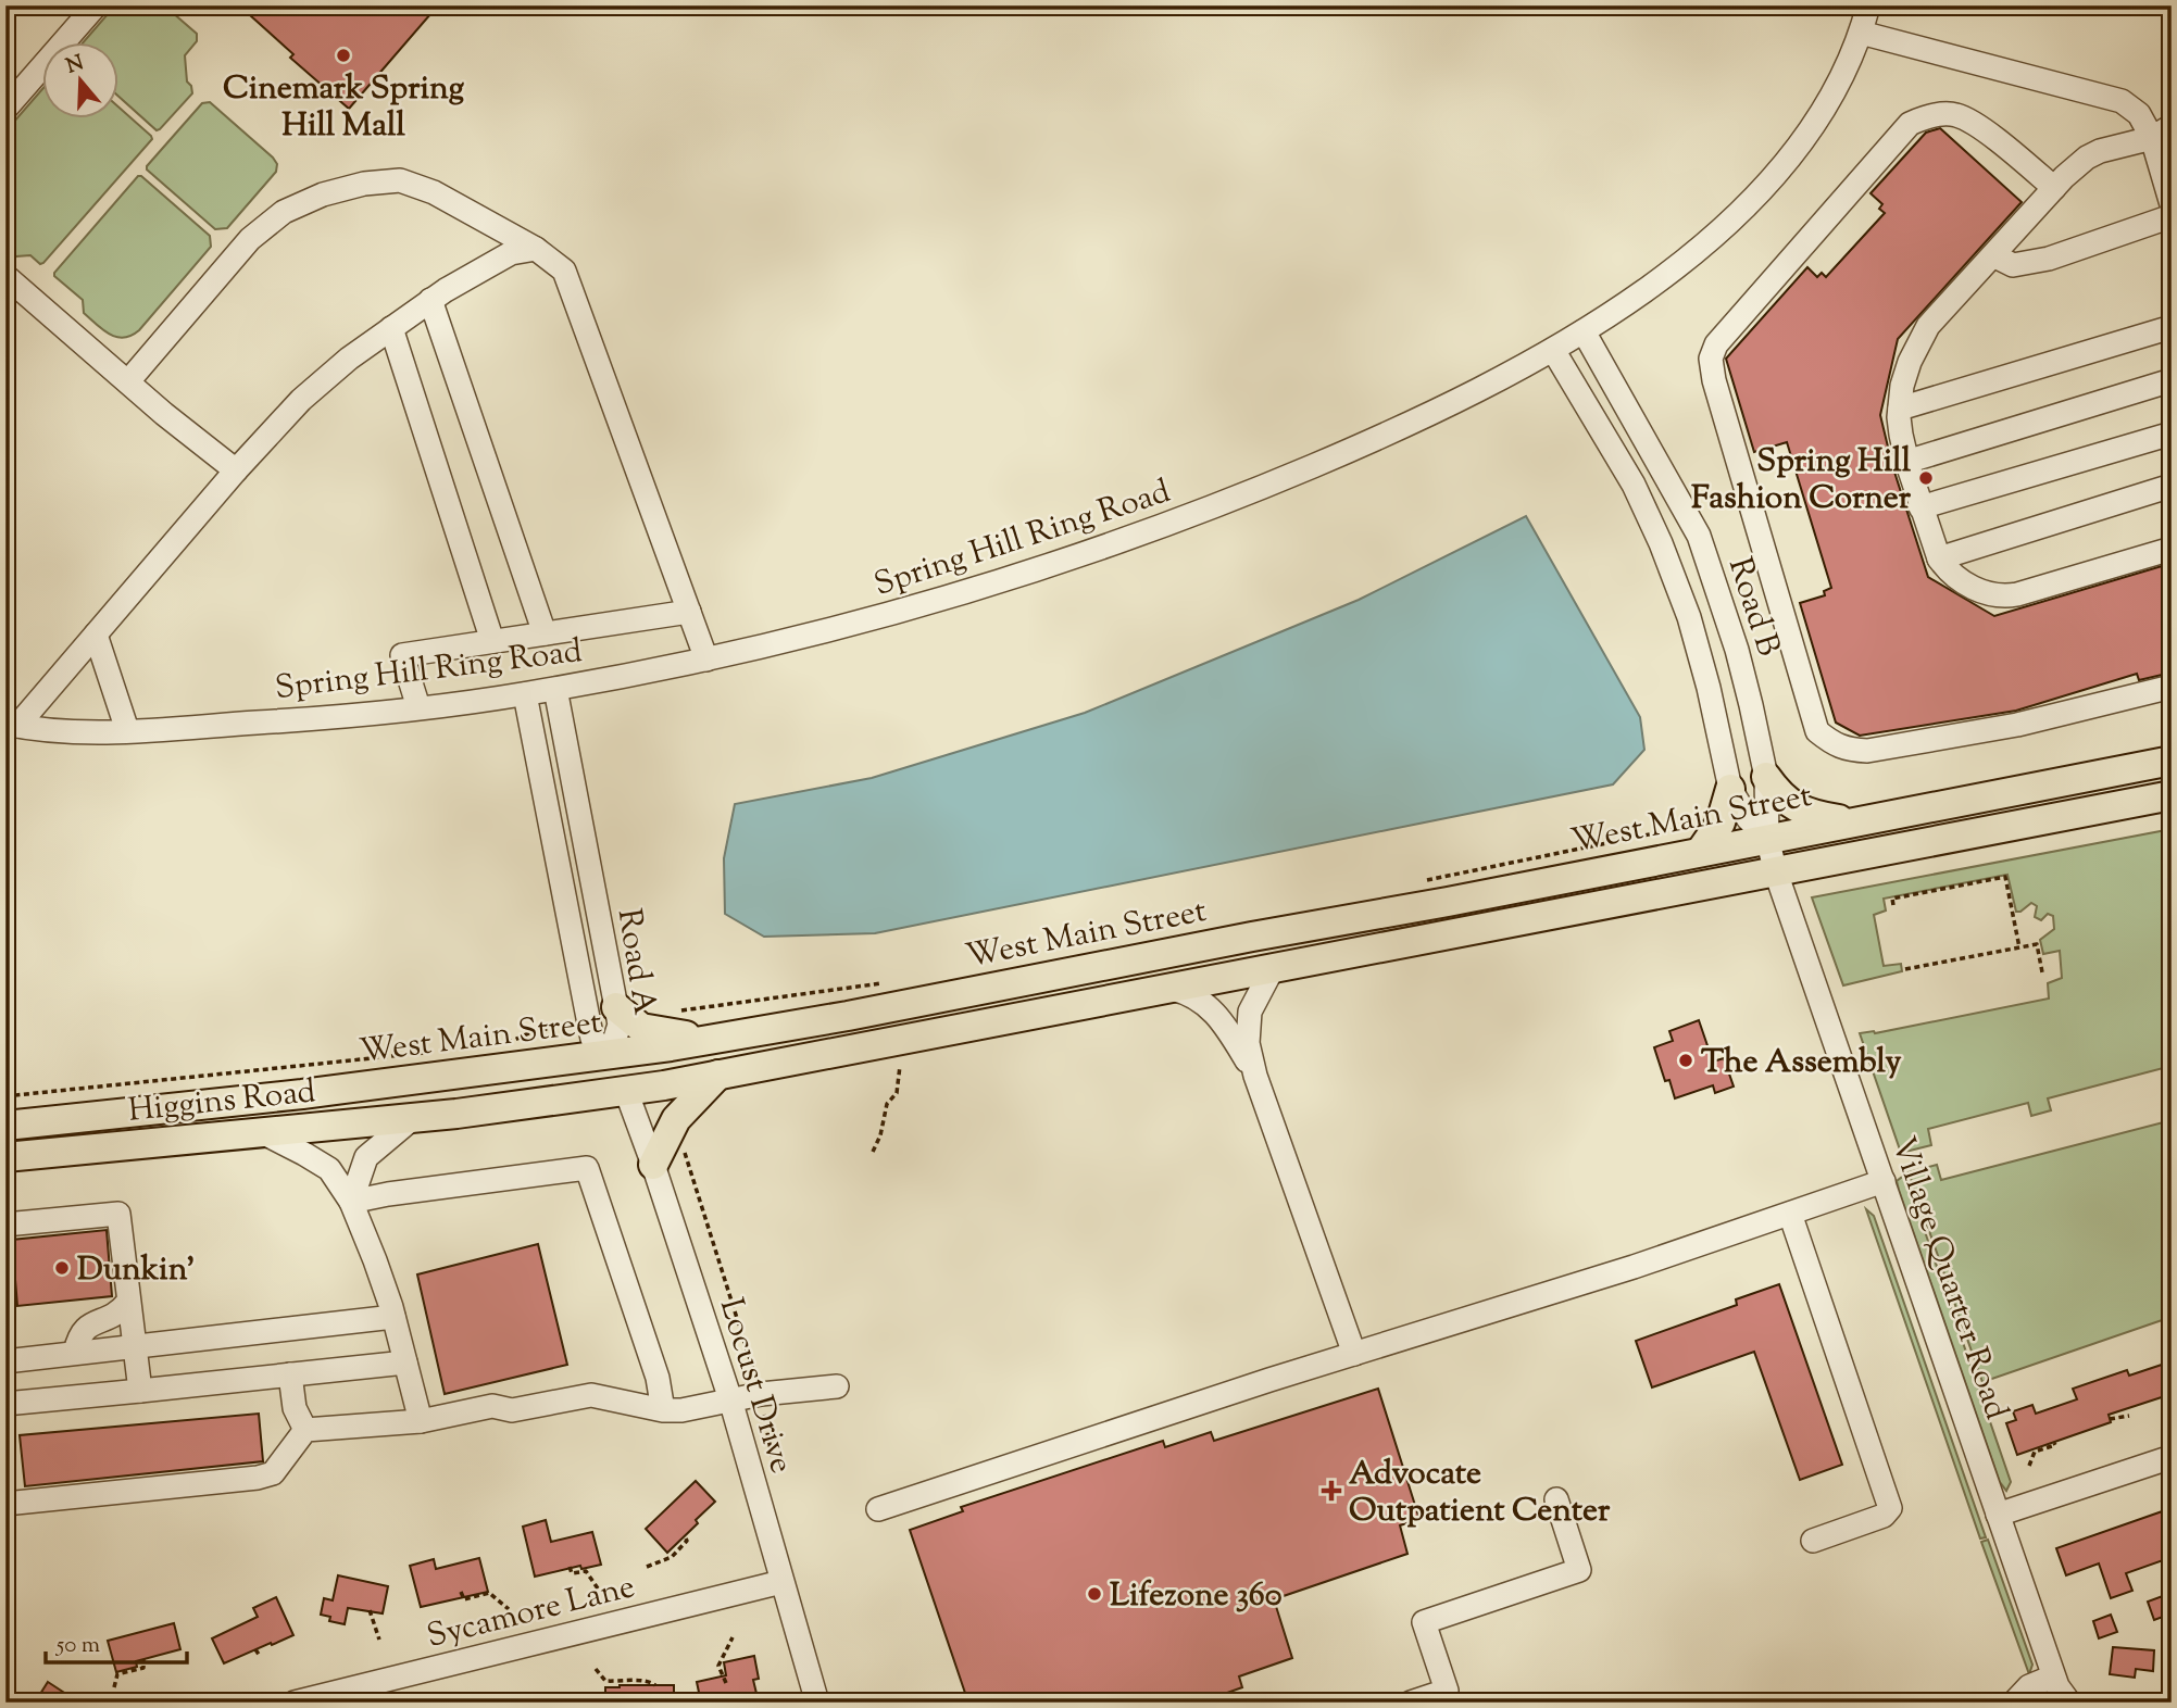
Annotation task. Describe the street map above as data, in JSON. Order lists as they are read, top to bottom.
{
  "streets": {
    "main road": ["West Main Street", "Higgins Road"],
    "street": [
      "Spring Hill Ring Road",
      "Road B",
      "Road A",
      "Village Quarter Road",
      "Locust Drive",
      "Sycamore Lane"
    ]
  },
  "crossings": [
    ["Spring Hill Ring Road", "Road B"],
    ["Spring Hill Ring Road", "Road A"],
    ["Road B", "West Main Street"],
    ["Road B", "Village Quarter Road"],
    ["West Main Street", "Road A"],
    ["Higgins Road", "Locust Drive"],
    ["Locust Drive", "Sycamore Lane"]
  ],
  "places": {
    "other": [
      "Cinemark Spring Hill Mall",
      "Spring Hill Fashion Corner",
      "The Assembly",
      "Dunkin'",
      "Lifezone 360"
    ],
    "health": ["Advocate Outpatient Center"]
  },
  "scale_bar": "50 m",
  "north": "top"
}
